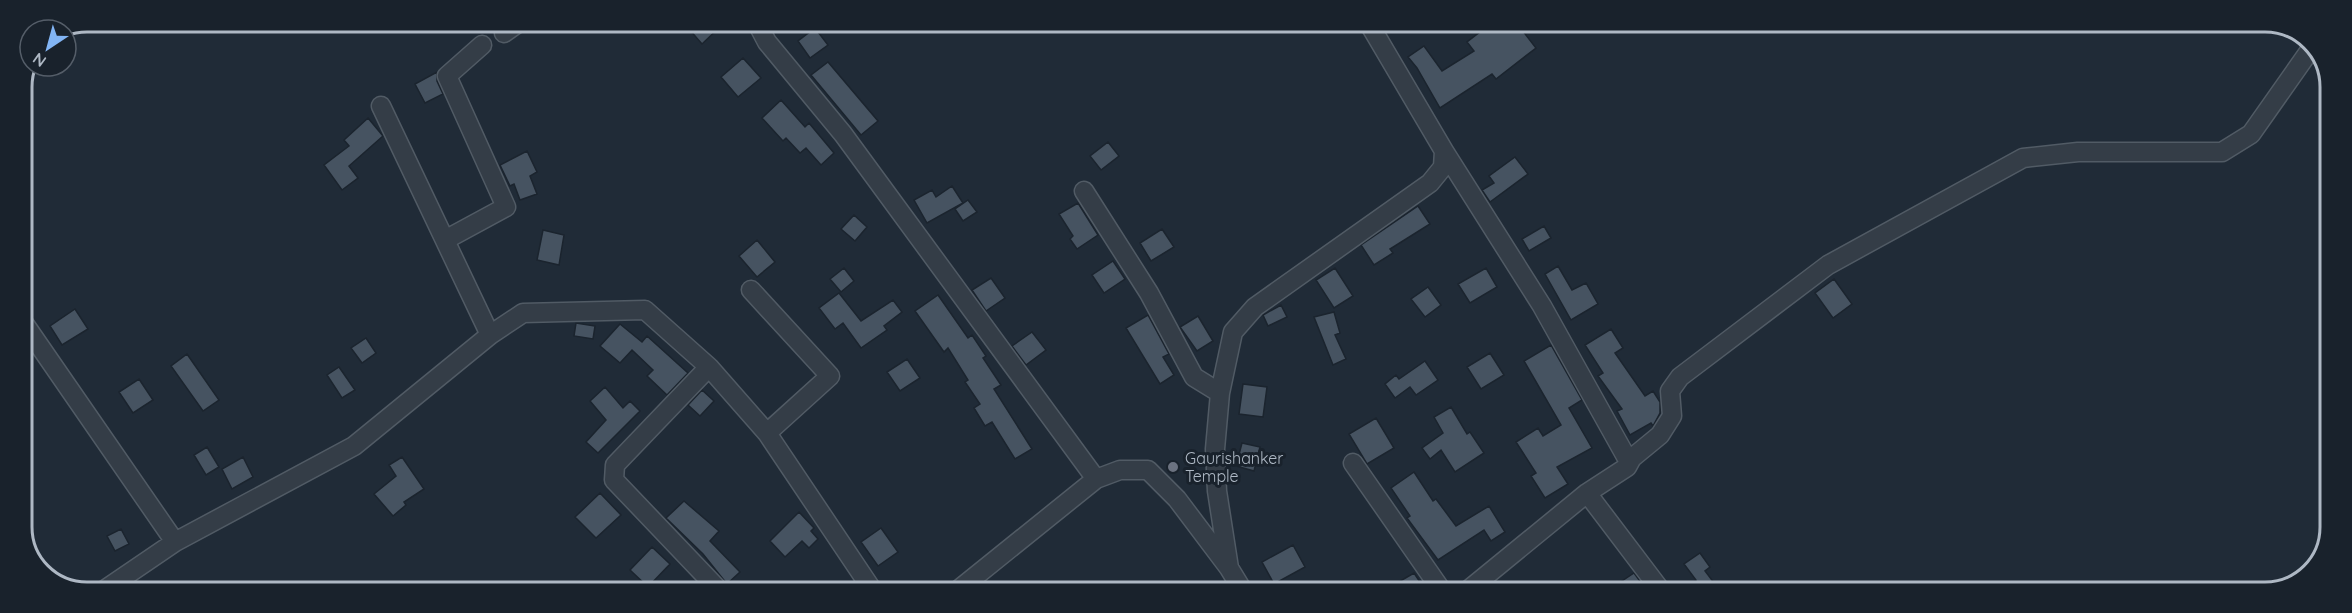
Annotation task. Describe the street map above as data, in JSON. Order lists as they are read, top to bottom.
{
  "places": ["Gaurishanker Temple"],
  "north": "bottom left"
}
